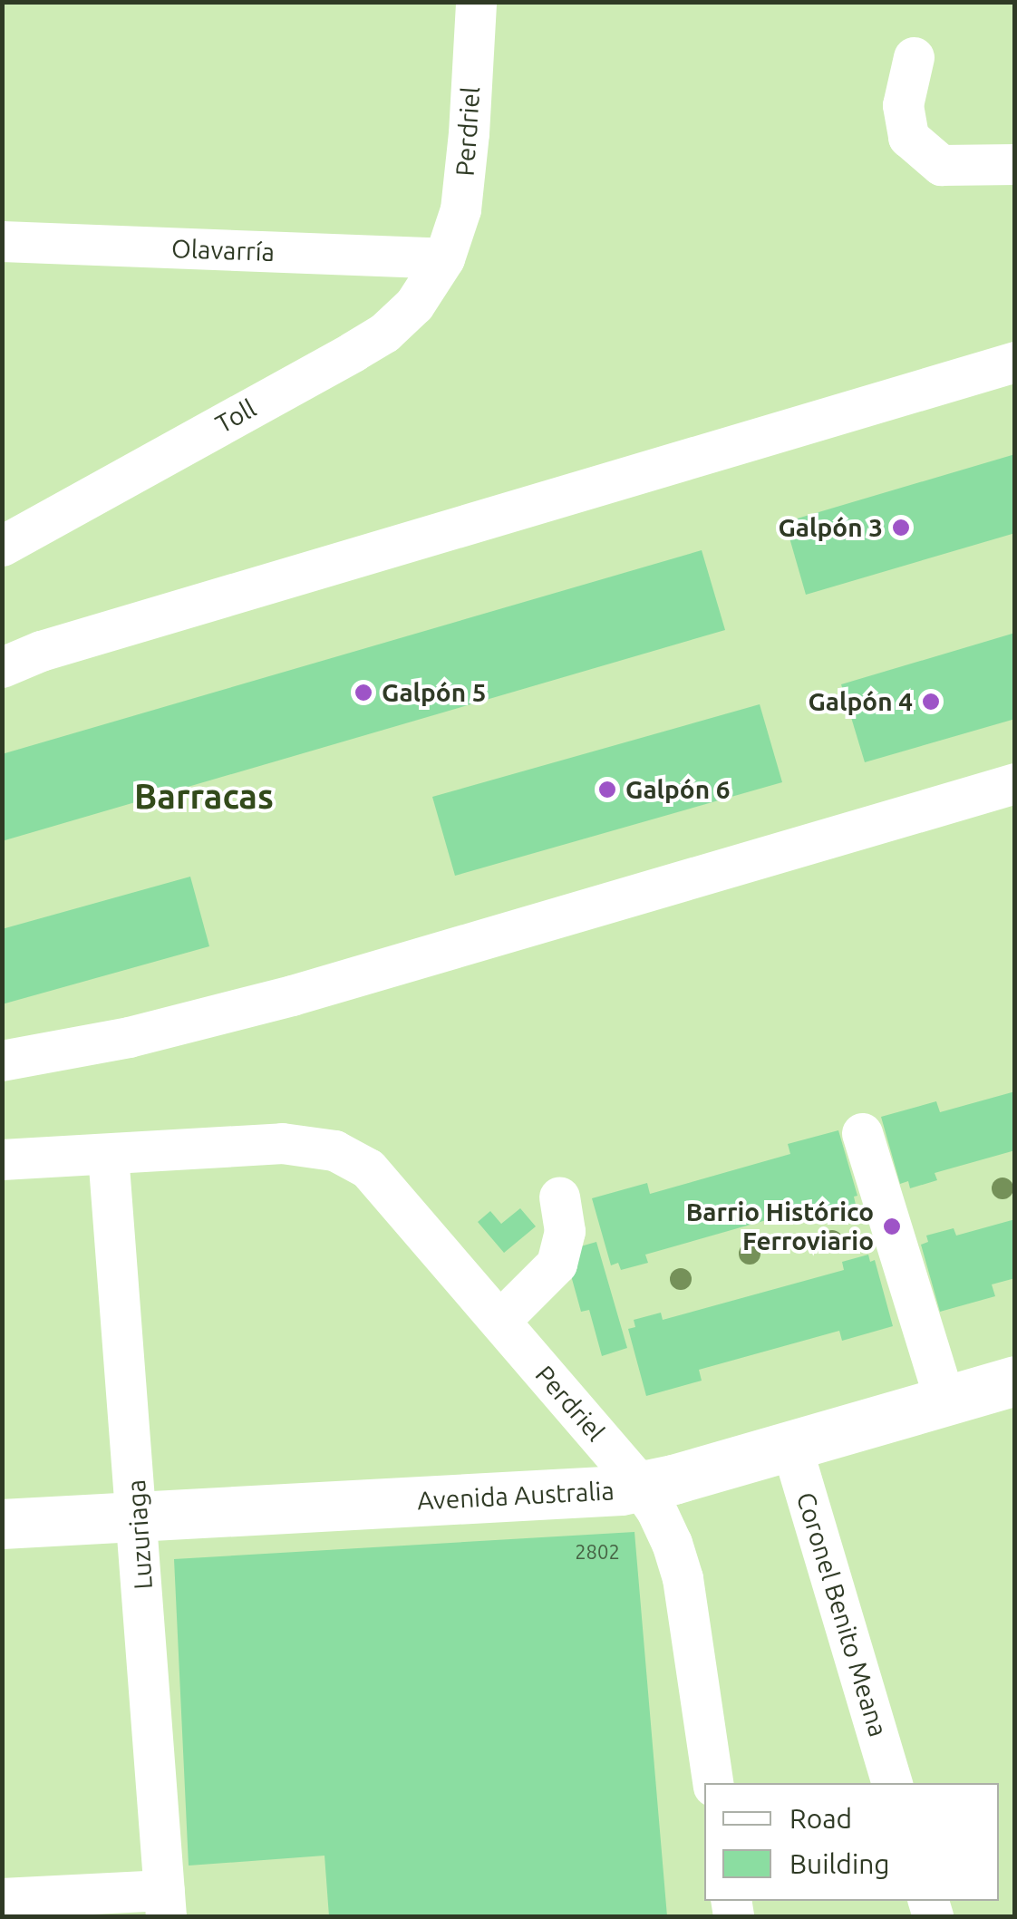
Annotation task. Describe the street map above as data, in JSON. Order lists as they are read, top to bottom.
{
  "streets": {
    "main road": ["Avenida Australia"],
    "street": [
      "Perdriel",
      "Olavarría",
      "Toll",
      "Luzuriaga",
      "Coronel Benito Meana"
    ]
  },
  "crossings": [
    ["Perdriel", "Olavarría"],
    ["Perdriel", "Toll"],
    ["Perdriel", "Avenida Australia"],
    ["Perdriel", "Luzuriaga"],
    ["Olavarría", "Toll"],
    ["Avenida Australia", "Luzuriaga"],
    ["Avenida Australia", "Coronel Benito Meana"]
  ],
  "districts": ["Barracas"],
  "places": [
    "Galpón 3",
    "Galpón 5",
    "Galpón 4",
    "Galpón 6",
    "Barrio Histórico Ferroviario"
  ],
  "house_numbers": ["2802"],
  "legend": ["Road", "Building"]
}
